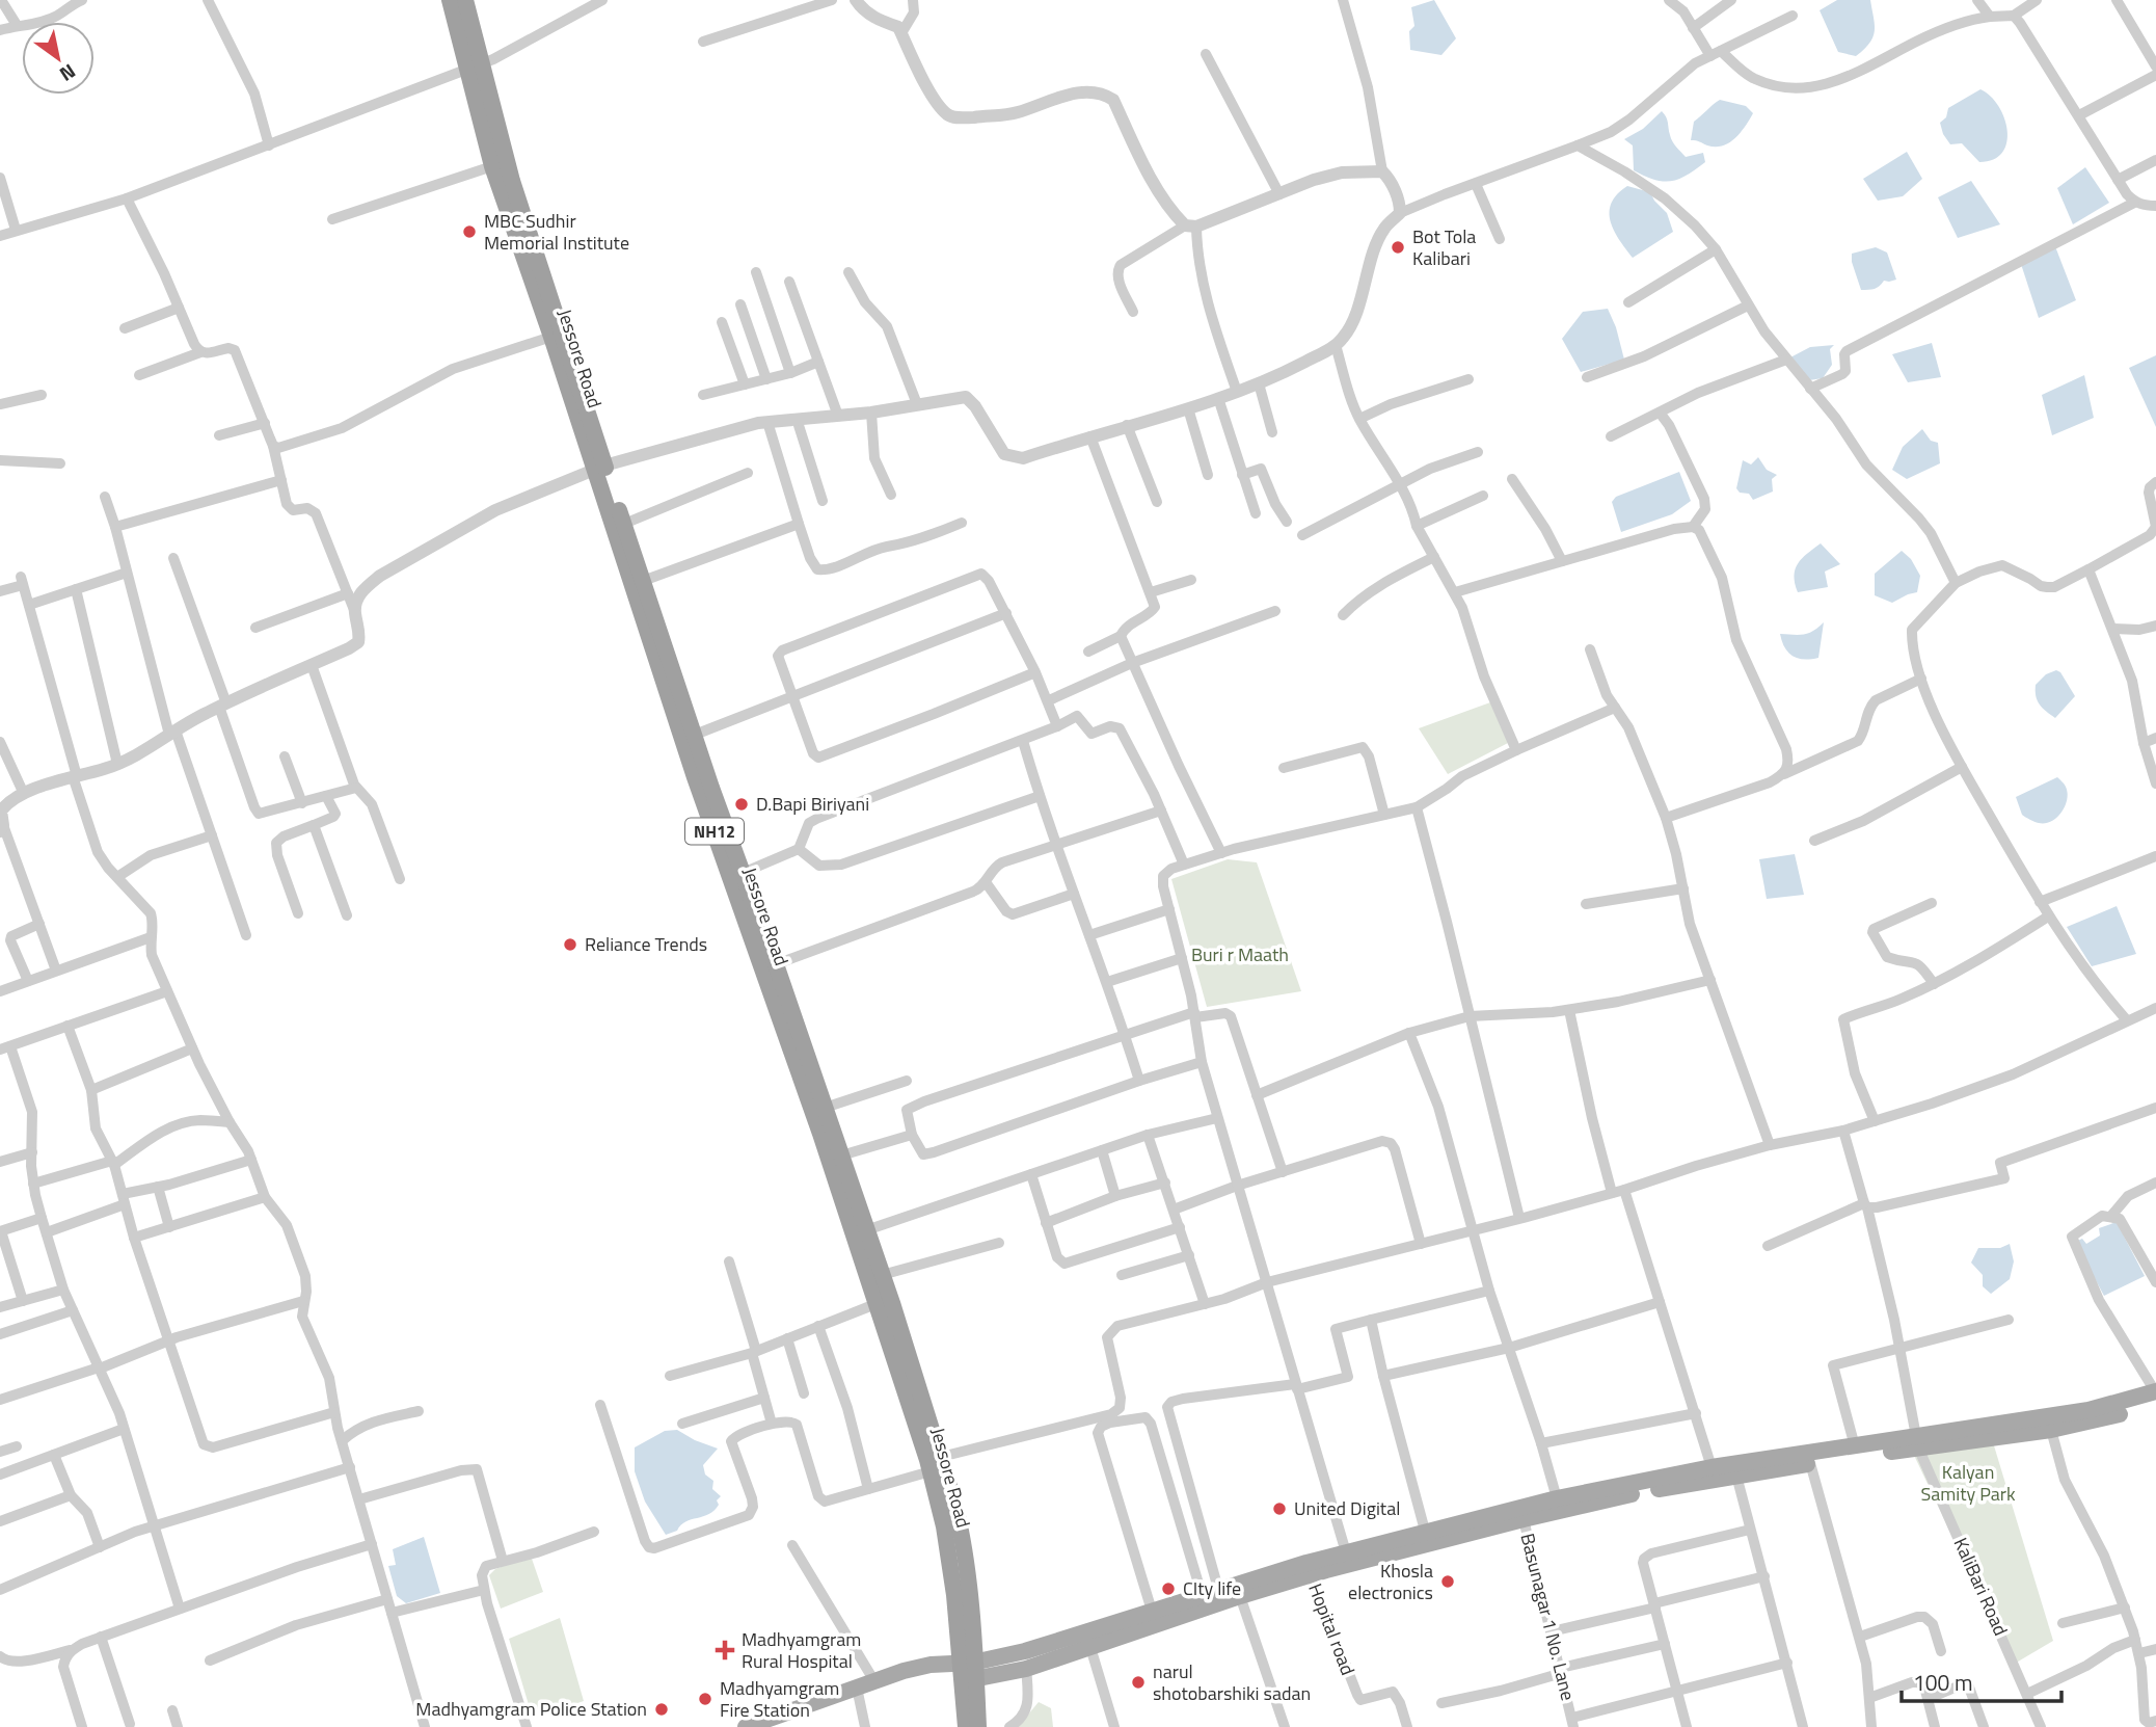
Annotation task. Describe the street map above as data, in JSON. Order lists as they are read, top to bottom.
{
  "streets": {
    "highway": ["Jessore Road", "NH12"],
    "street": ["KaliBari Road", "Basunagar 1 No. Lane", "Hopital road"]
  },
  "crossings": [
    ["Jessore Road", "NH12"]
  ],
  "parks": ["Buri r Maath", "Kalyan Samity Park"],
  "places": {
    "other": [
      "MBC Sudhir Memorial Institute",
      "Bot Tola Kalibari",
      "D.Bapi Biriyani",
      "Reliance Trends",
      "United Digital",
      "Khosla electronics",
      "CIty life",
      "narul shotobarshiki sadan",
      "Madhyamgram Fire Station",
      "Madhyamgram Police Station"
    ],
    "health": ["Madhyamgram Rural Hospital"]
  },
  "scale_bar": "100 m",
  "north": "bottom right"
}
